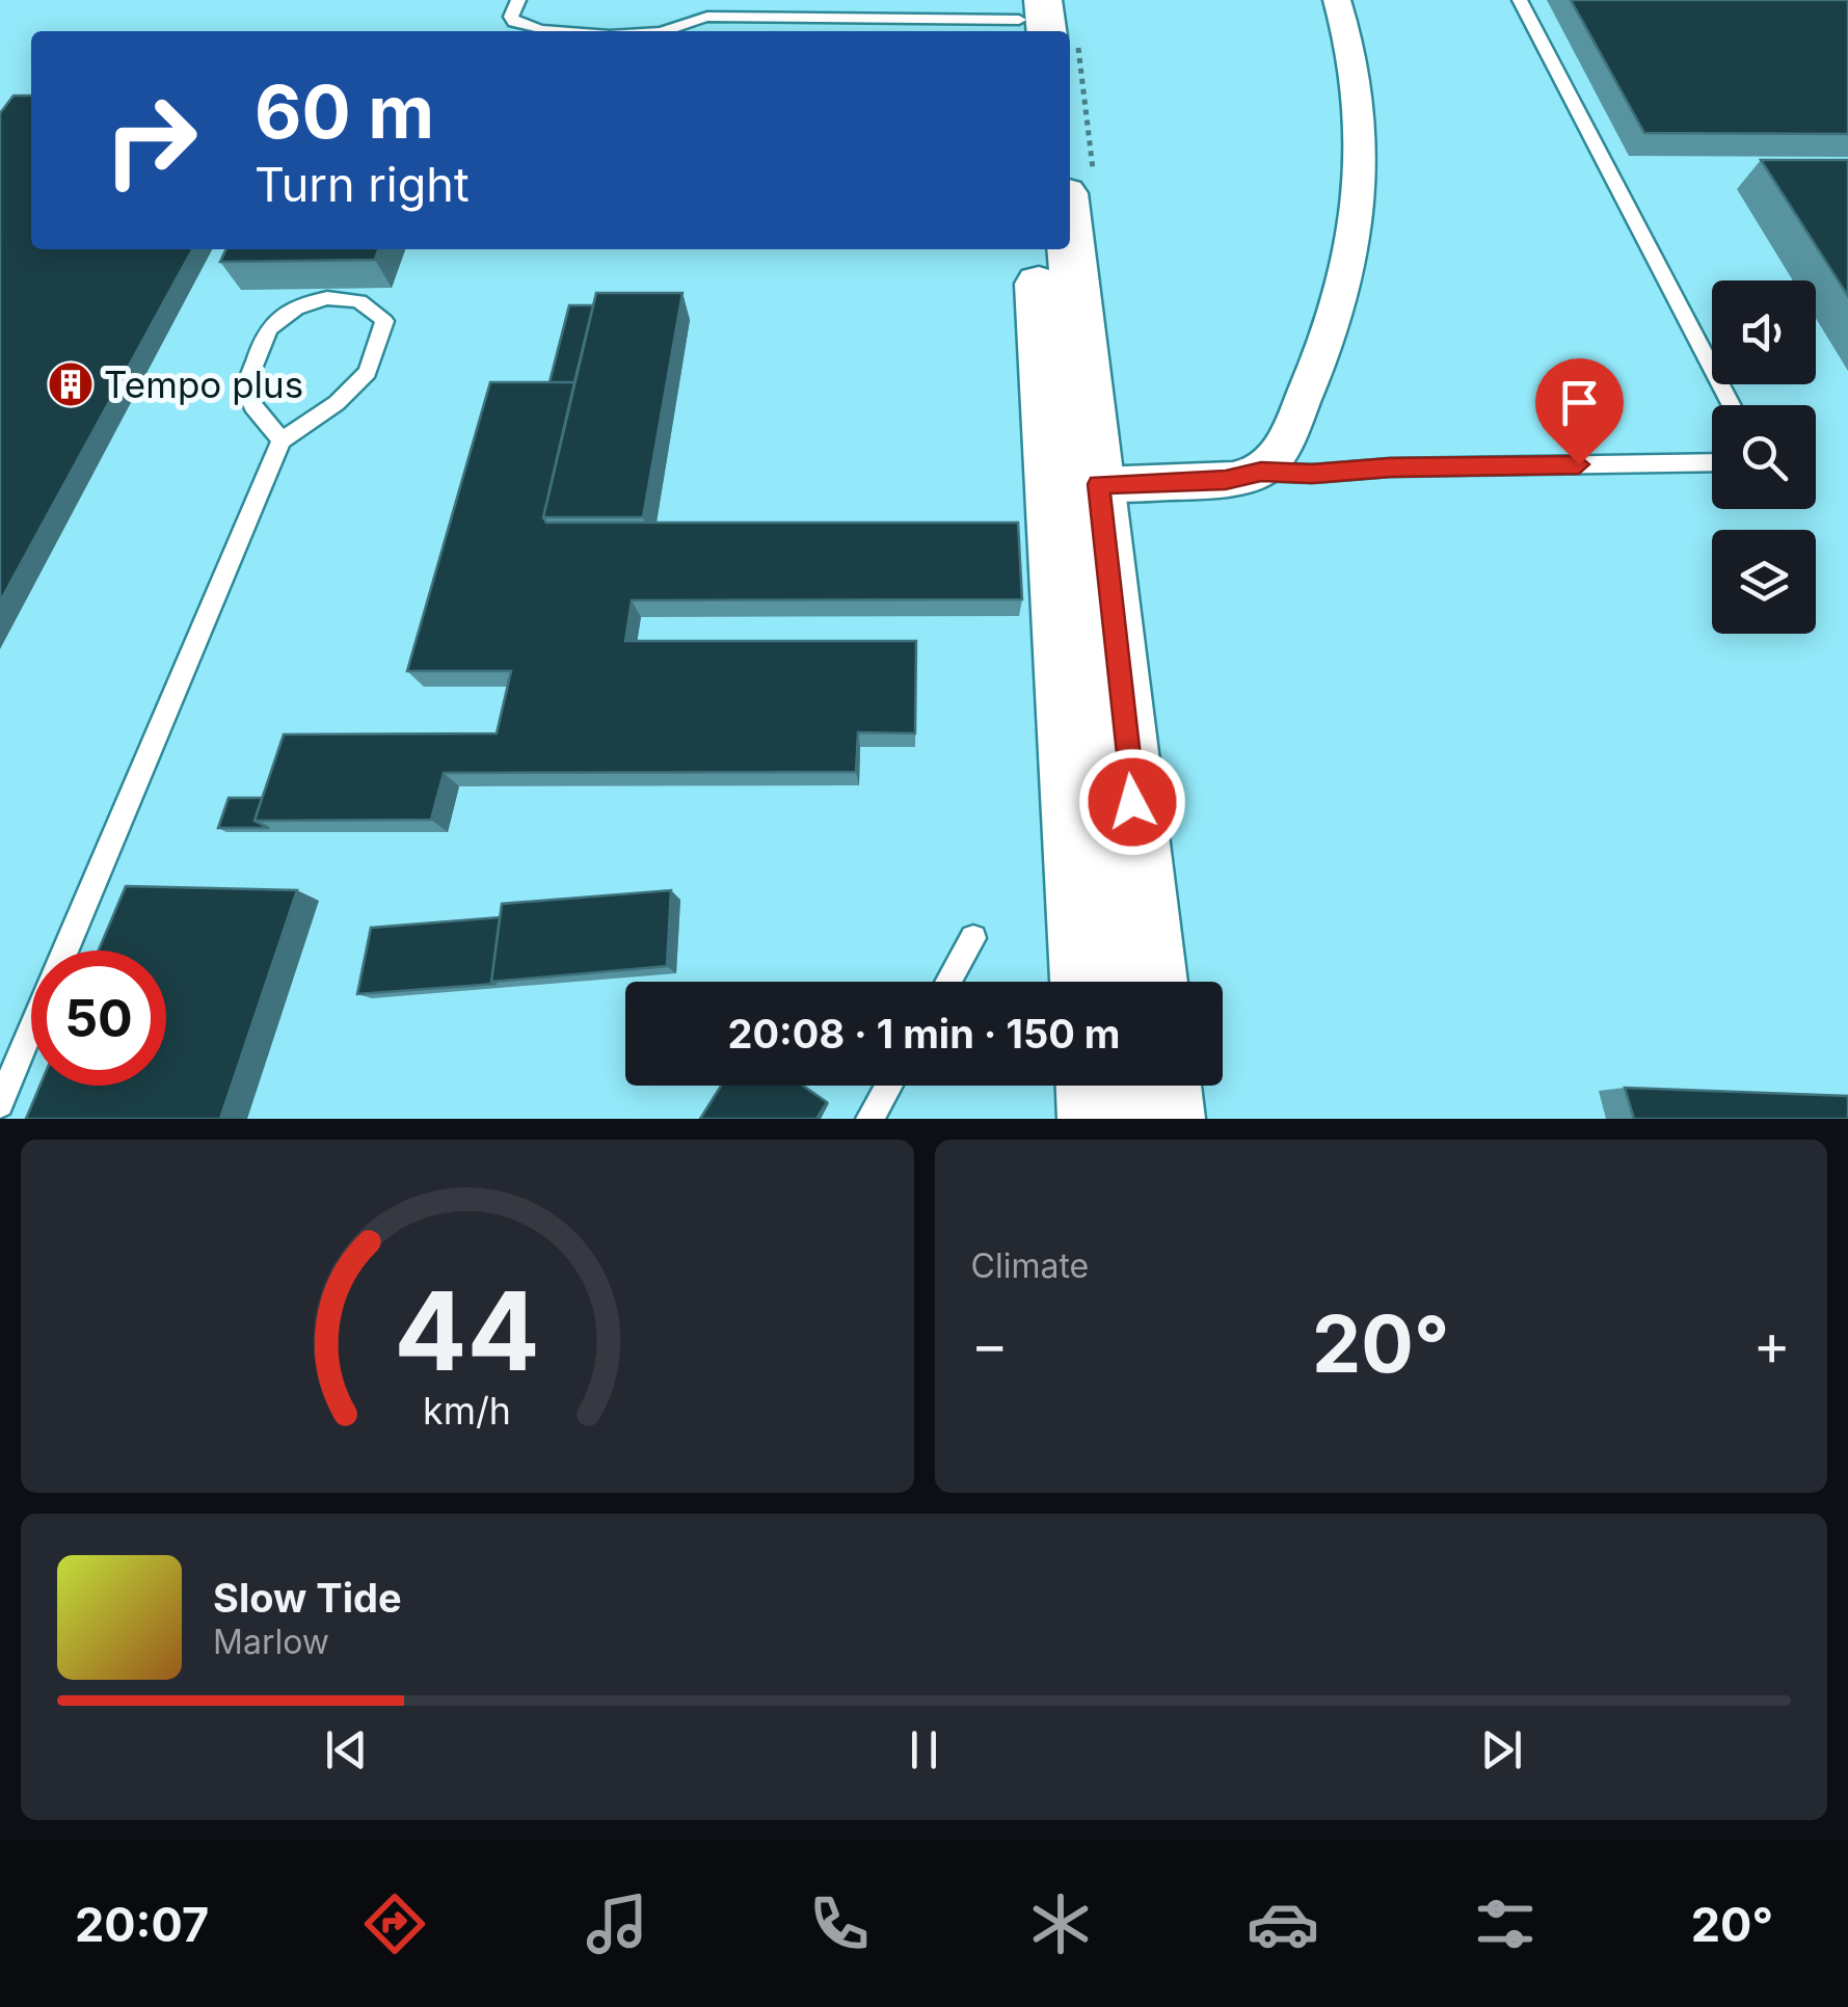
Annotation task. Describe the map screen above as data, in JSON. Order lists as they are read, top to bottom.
{
  "places": {
    "building": ["Tempo plus"]
  },
  "page": {
    "turn": ["60 m", "Turn right"],
    "limit": "50",
    "trip": "20:08 · 1 min · 150 m",
    "tile": "Climate",
    "heat": ["−", "20°", "+"],
    "song": ["Slow Tide", "Marlow"],
    "tabs": ["20:07", "20°"],
    "gauge": ["44", "km/h"]
  }
}
